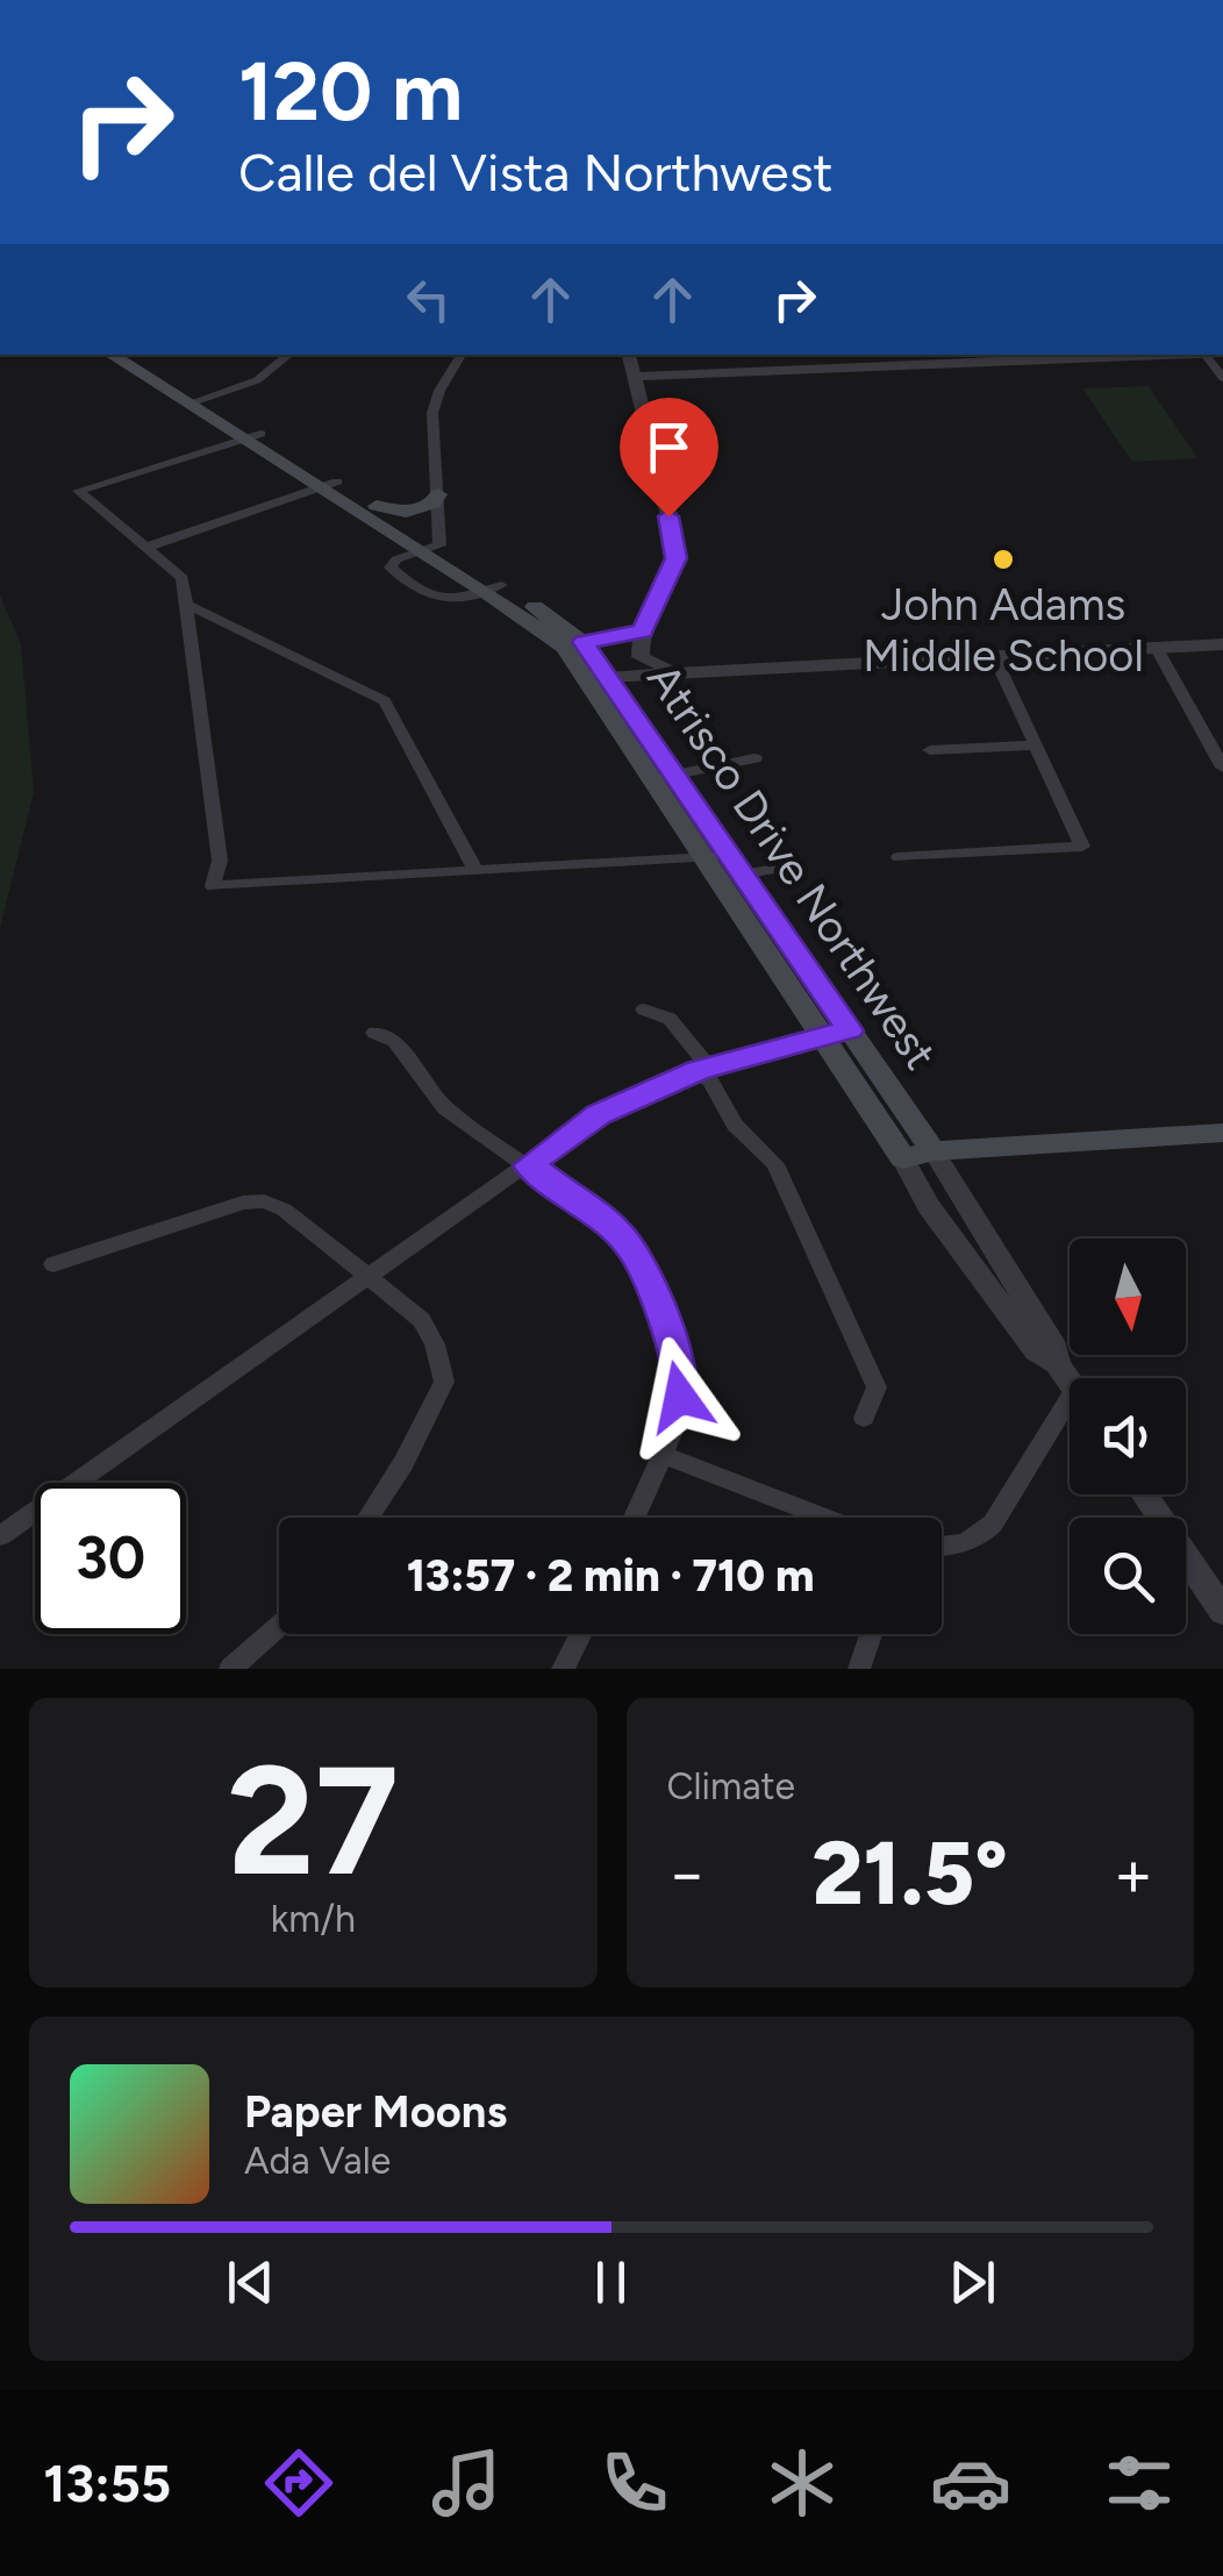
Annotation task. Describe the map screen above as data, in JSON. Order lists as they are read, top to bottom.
{
  "streets": {
    "main road": ["Atrisco Drive Northwest"]
  },
  "places": ["John Adams Middle School"],
  "north": "bottom",
  "page": {
    "turn": ["120 m", "Calle del Vista Northwest"],
    "limit": "30",
    "trip": "13:57 · 2 min · 710 m",
    "tile": [
      ["27", "km/h"],
      "Climate"
    ],
    "heat": ["−", "21.5°", "+"],
    "song": ["Paper Moons", "Ada Vale"],
    "tabs": "13:55"
  }
}
